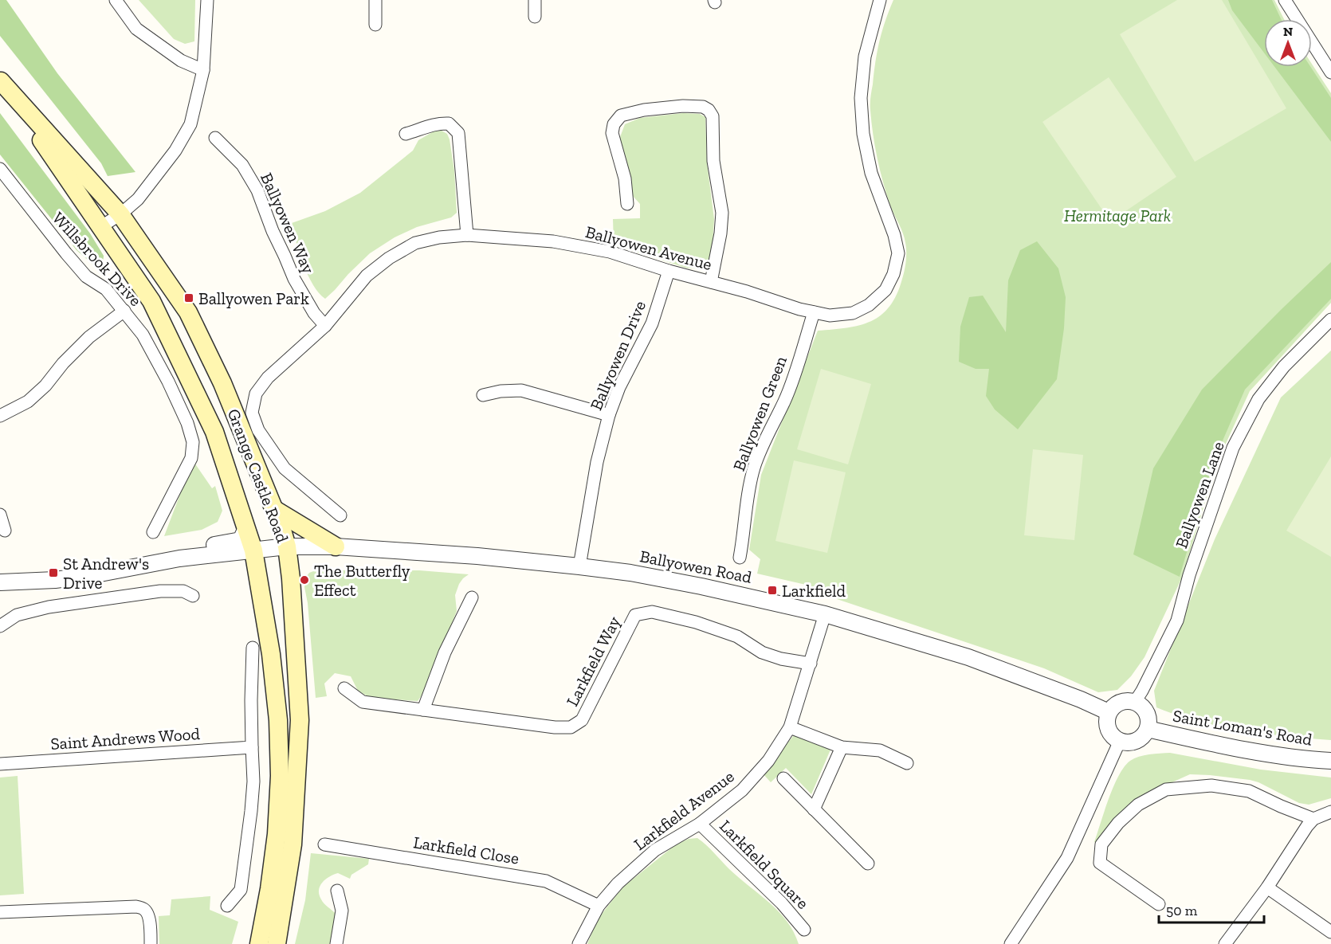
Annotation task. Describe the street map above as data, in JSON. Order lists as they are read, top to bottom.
{
  "streets": {
    "main road": ["Grange Castle Road"],
    "street": [
      "Ballyowen Way",
      "Ballyowen Avenue",
      "Willsbrook Drive",
      "Ballyowen Drive",
      "Ballyowen Green",
      "Ballyowen Lane",
      "Ballyowen Road",
      "Larkfield Way",
      "Saint Loman's Road",
      "Saint Andrews Wood",
      "Larkfield Avenue",
      "Larkfield Close",
      "Larkfield Square"
    ]
  },
  "crossings": [
    ["Ballyowen Way", "Ballyowen Avenue"],
    ["Ballyowen Avenue", "Ballyowen Drive"],
    ["Ballyowen Avenue", "Ballyowen Green"],
    ["Ballyowen Drive", "Ballyowen Road"],
    ["Grange Castle Road", "Ballyowen Road"],
    ["Ballyowen Lane", "Ballyowen Road"],
    ["Ballyowen Lane", "Saint Loman's Road"],
    ["Ballyowen Road", "Saint Loman's Road"],
    ["Ballyowen Road", "Larkfield Avenue"],
    ["Larkfield Way", "Larkfield Avenue"],
    ["Larkfield Avenue", "Larkfield Close"],
    ["Larkfield Avenue", "Larkfield Square"]
  ],
  "parks": ["Hermitage Park"],
  "places": {
    "transit": ["Ballyowen Park", "St Andrew's Drive", "Larkfield"],
    "other": ["The Butterfly Effect"]
  },
  "scale_bar": "50 m",
  "north": "top"
}
